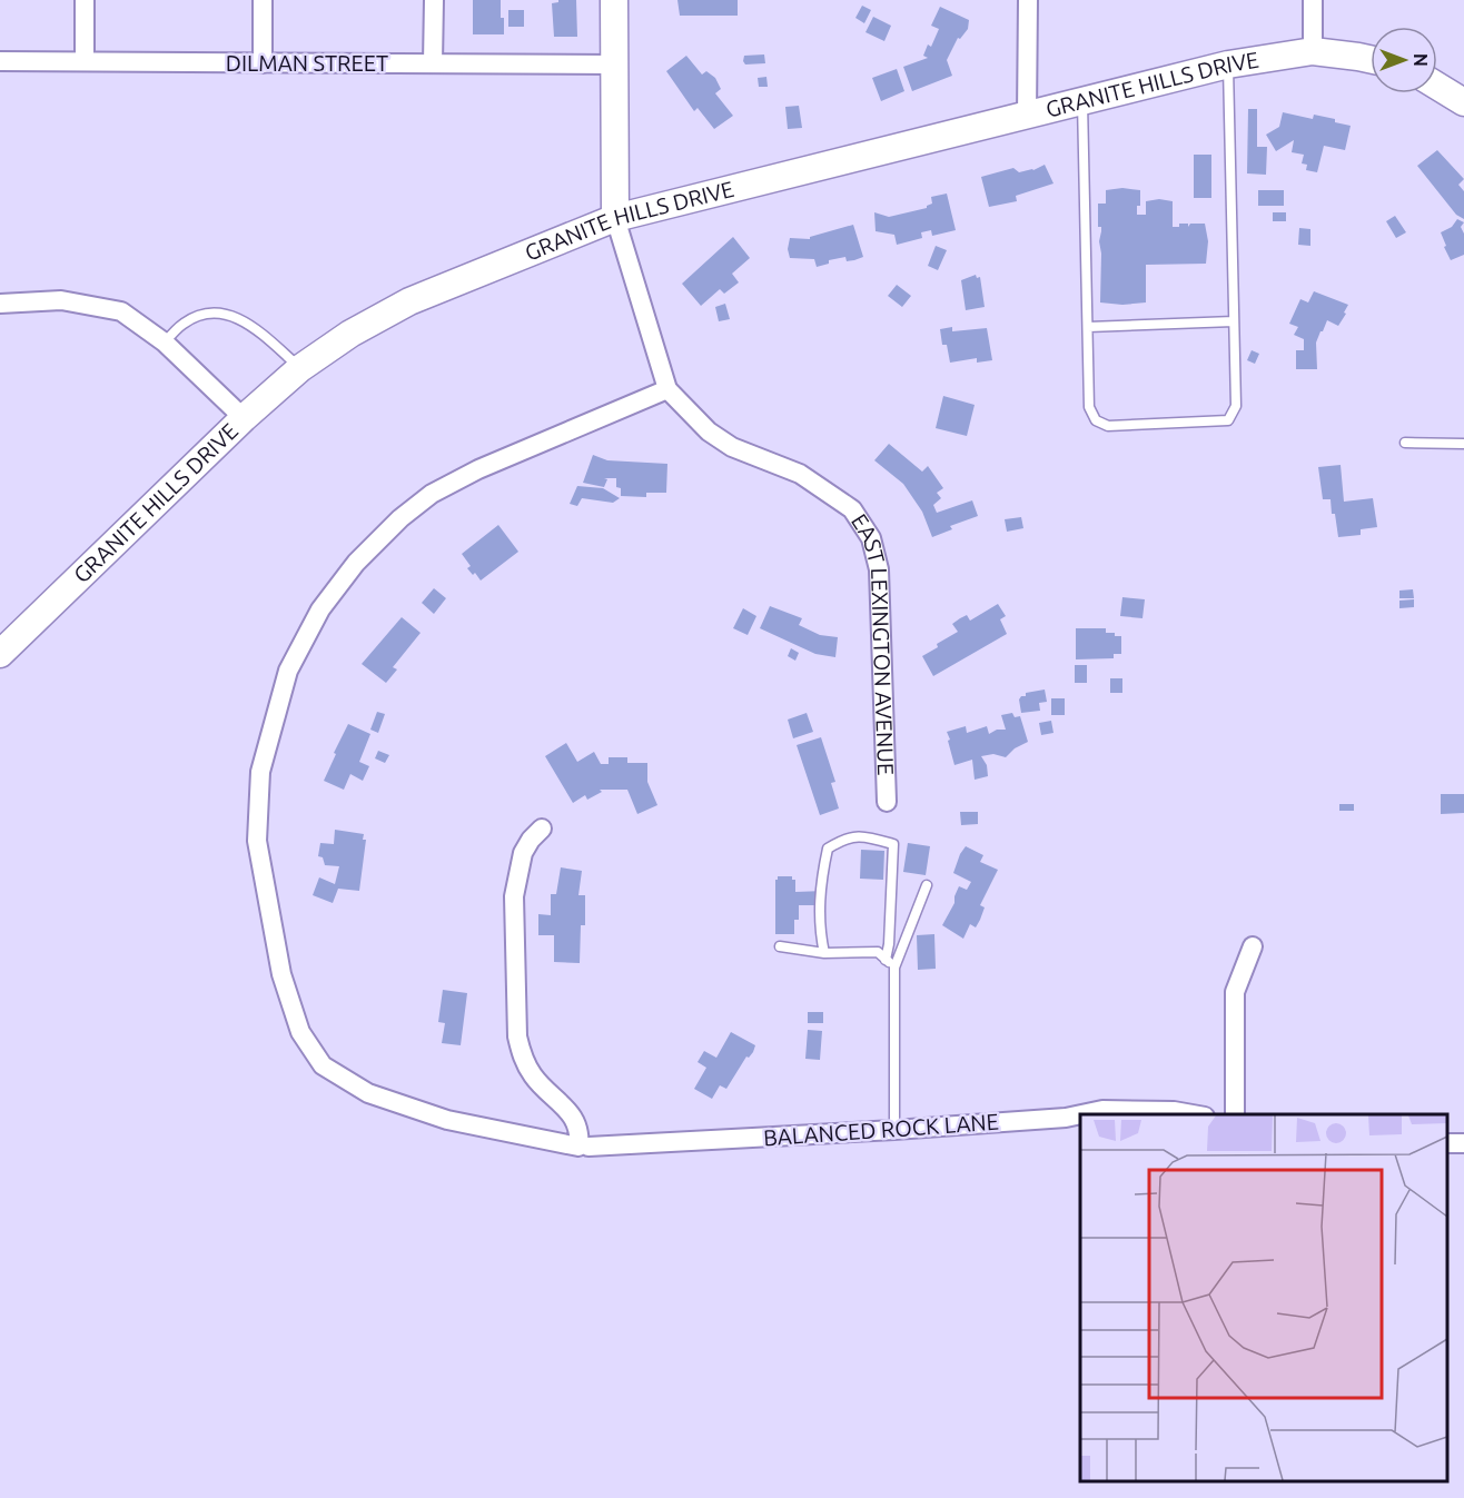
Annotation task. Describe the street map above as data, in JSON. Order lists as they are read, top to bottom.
{
  "streets": {
    "street": [
      "DILMAN STREET",
      "GRANITE HILLS DRIVE",
      "EAST LEXINGTON AVENUE",
      "BALANCED ROCK LANE"
    ]
  },
  "crossings": [
    ["DILMAN STREET", "EAST LEXINGTON AVENUE"],
    ["GRANITE HILLS DRIVE", "EAST LEXINGTON AVENUE"],
    ["EAST LEXINGTON AVENUE", "BALANCED ROCK LANE"]
  ],
  "north": "right"
}
